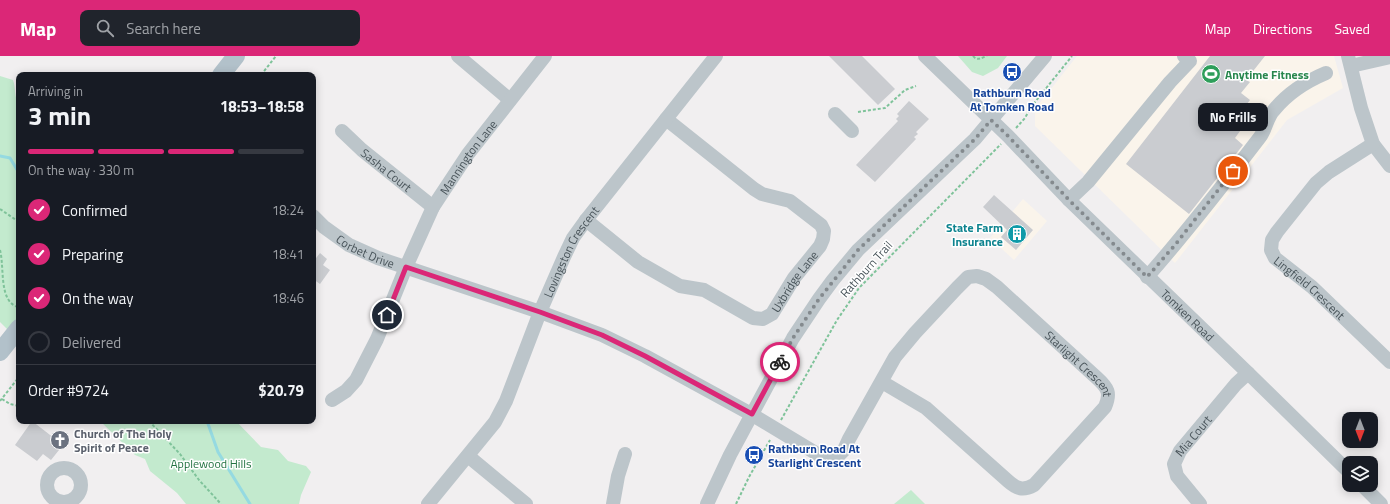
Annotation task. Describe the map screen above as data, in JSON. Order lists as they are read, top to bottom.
{
  "streets": {
    "street": [
      "Mannington Lane",
      "Sasha Court",
      "Corbet Drive",
      "Lovingston Crescent",
      "Uxbridge Lane",
      "Lingfield Crescent",
      "Tomken Road",
      "Starlight Crescent",
      "Mia Court"
    ],
    "path": ["Rathburn Trail"]
  },
  "crossings": [
    ["Mannington Lane", "Sasha Court"],
    ["Mannington Lane", "Corbet Drive"],
    ["Corbet Drive", "Lovingston Crescent"],
    ["Corbet Drive", "Rathburn Trail"],
    ["Corbet Drive", "Starlight Crescent"],
    ["Lovingston Crescent", "Uxbridge Lane"],
    ["Rathburn Trail", "Starlight Crescent"],
    ["Tomken Road", "Mia Court"]
  ],
  "parks": ["Applewood Hills"],
  "places": {
    "bus stop": ["Rathburn Road At Tomken Road", "Rathburn Road At Starlight Crescent"],
    "sports": ["Anytime Fitness"],
    "other": ["No Frills"],
    "building": ["State Farm Insurance"],
    "church": ["Church of The Holy Spirit of Peace"]
  },
  "north": "bottom",
  "page": {
    "header": "Map",
    "search": "Search here",
    "nav": ["Map", "Directions", "Saved"],
    "heading": ["3 min", "Arriving in", "18:53–18:58"],
    "panel": ["Order #9724", "$20.79"],
    "bubble": "No Frills",
    "bar": "On the way · 330 m",
    "list": [
      ["Confirmed", "18:24"],
      ["Preparing", "18:41"],
      ["On the way", "18:46"],
      "Delivered"
    ]
  }
}
